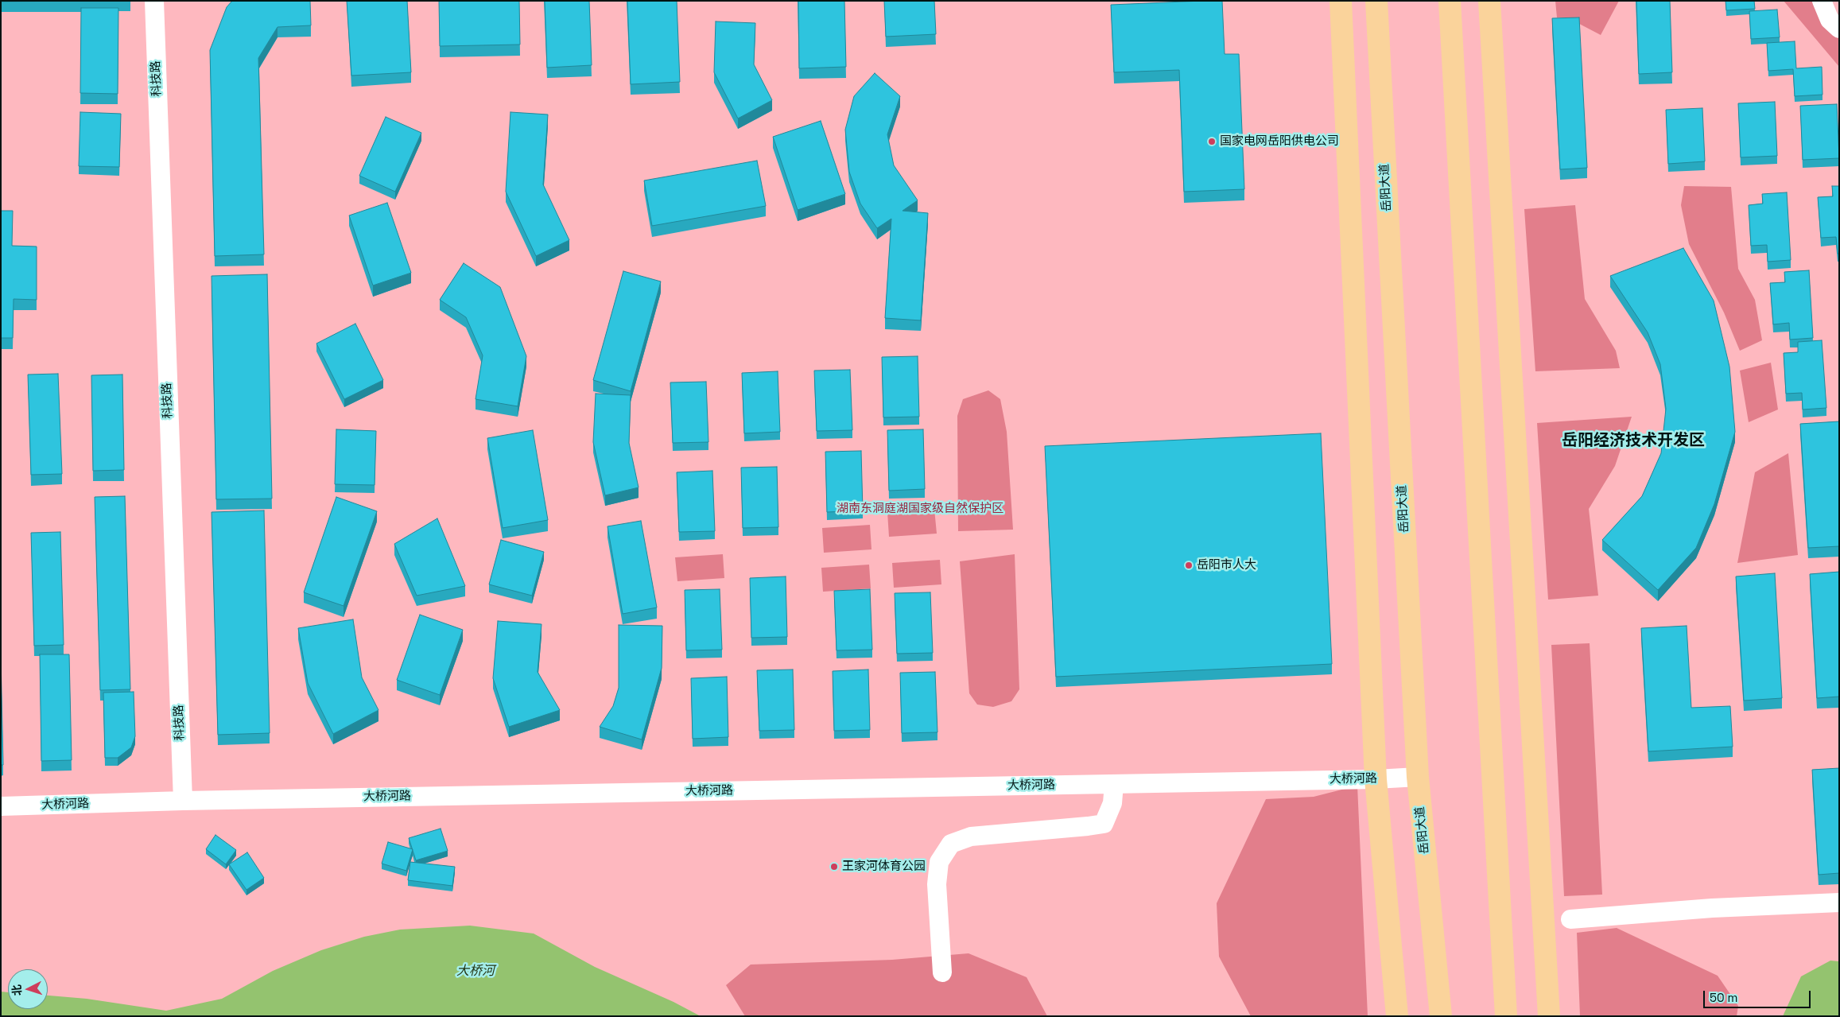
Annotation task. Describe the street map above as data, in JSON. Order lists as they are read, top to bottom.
{
  "streets": {
    "main road": ["岳阳大道"],
    "street": ["科技路", "大桥河路"]
  },
  "crossings": [
    ["科技路", "大桥河路"],
    ["岳阳大道", "大桥河路"]
  ],
  "districts": ["岳阳经济技术开发区"],
  "water": ["大桥河"],
  "parks": ["湖南东洞庭湖国家级自然保护区"],
  "places": ["国家电网岳阳供电公司", "岳阳市人大", "王家河体育公园"],
  "scale_bar": "50 m",
  "north": "left"
}
